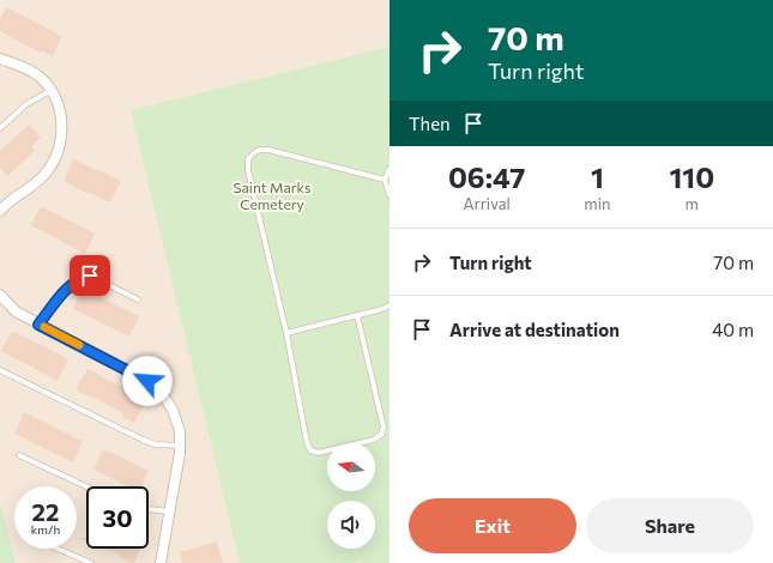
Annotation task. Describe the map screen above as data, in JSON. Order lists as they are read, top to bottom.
{
  "parks": ["Saint Marks Cemetery"],
  "north": "left",
  "page": {
    "turn": ["70 m", "Turn right"],
    "then": "Then",
    "eta": [
      "06:47",
      "Arrival",
      "1",
      "min",
      "110",
      "m"
    ],
    "list": [
      {
        "name": "Turn right",
        "value": "70 m"
      },
      {
        "name": "Arrive at destination",
        "value": "40 m"
      }
    ],
    "speed": "22 km/h",
    "limit": "30",
    "buttons": ["Exit", "Share"]
  }
}
